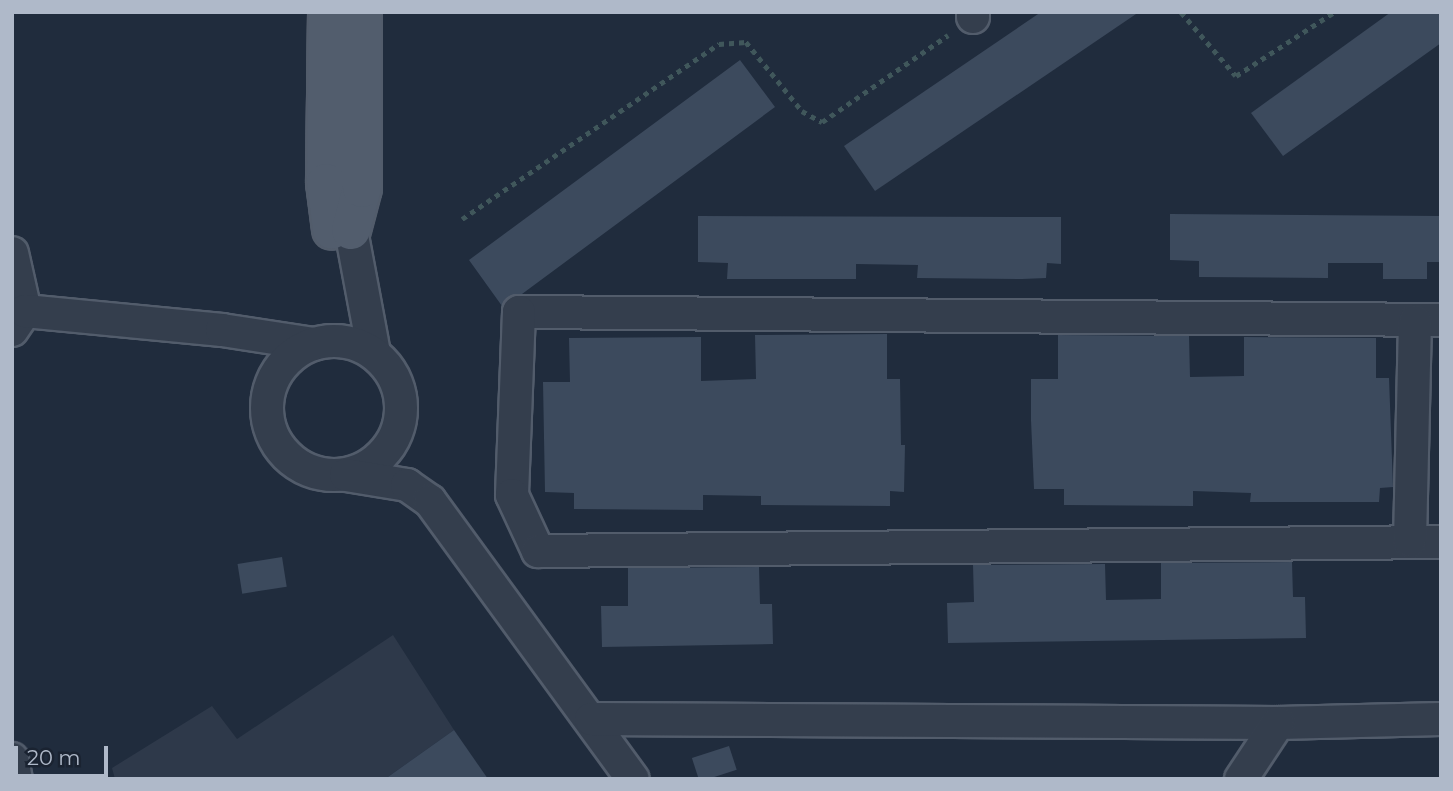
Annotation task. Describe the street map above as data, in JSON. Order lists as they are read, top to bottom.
{
  "scale_bar": "20 m"
}
